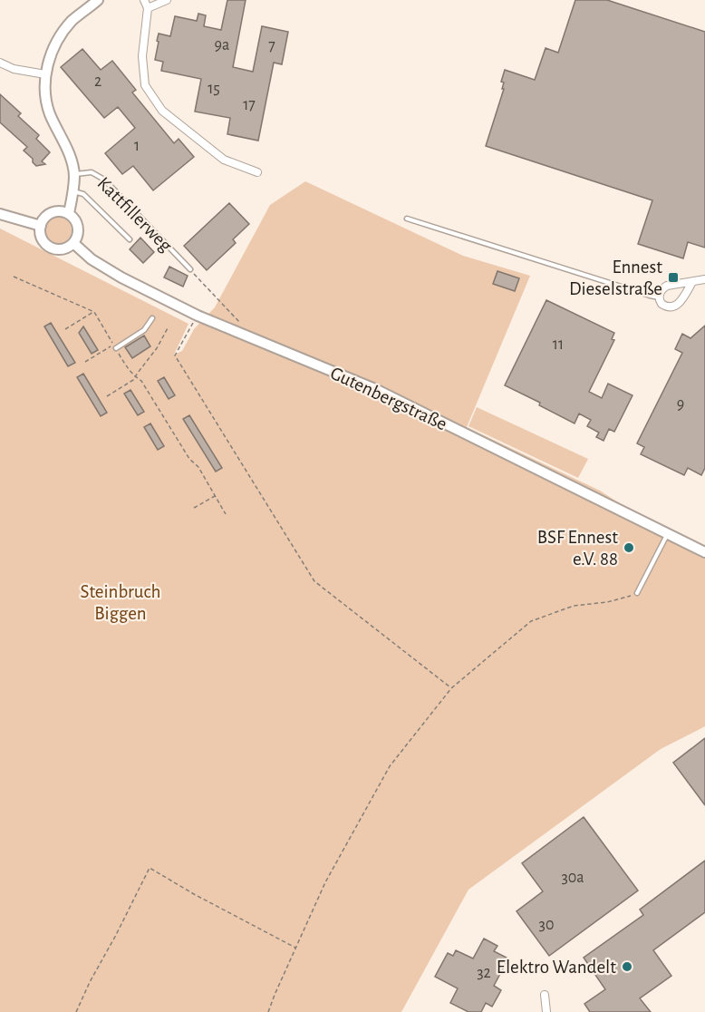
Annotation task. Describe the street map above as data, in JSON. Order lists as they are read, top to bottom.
{
  "streets": {
    "main road": ["Gutenbergstraße"],
    "lane": ["Kattfillerweg"]
  },
  "parks": ["Steinbruch Biggen"],
  "places": {
    "transit": ["Ennest Dieselstraße"],
    "other": ["BSF Ennest e.V. 88", "Elektro Wandelt"]
  },
  "house_numbers": [
    "9a",
    "7",
    "2",
    "15",
    "17",
    "1",
    "11",
    "9",
    "30a",
    "30",
    "32"
  ]
}
